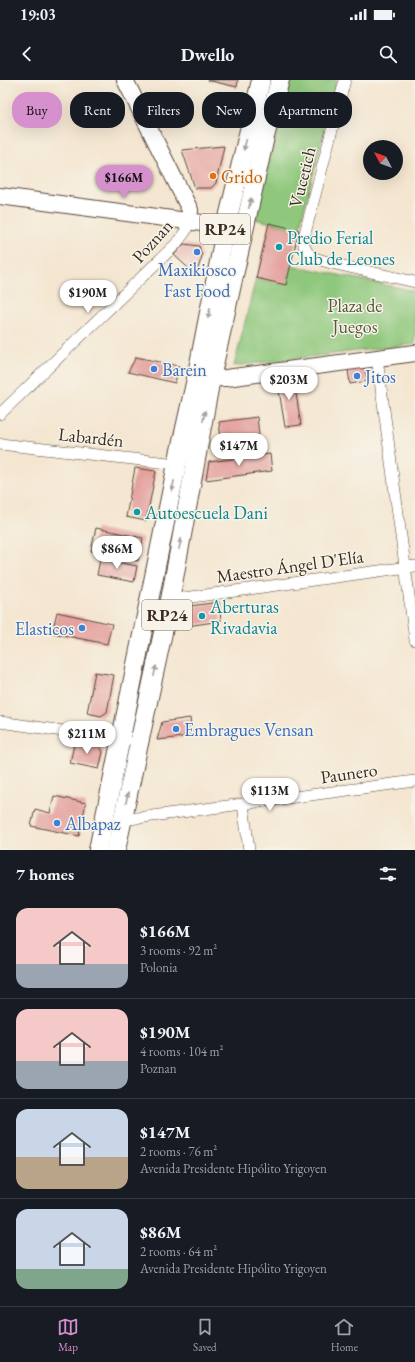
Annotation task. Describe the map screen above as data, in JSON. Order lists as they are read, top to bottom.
{
  "streets": {
    "main road": ["RP24"],
    "street": [
      "Vucetich",
      "Poznan",
      "Labardén",
      "Maestro Ángel D'Elía",
      "Paunero"
    ]
  },
  "crossings": [
    ["RP24", "Labardén"],
    ["RP24", "Maestro Ángel D'Elía"],
    ["RP24", "Paunero"]
  ],
  "parks": ["Plaza de Juegos"],
  "places": [
    "Grido",
    "Predio Ferial Club de Leones",
    "Maxikiosco Fast Food",
    "Barein",
    "Jitos",
    "Autoescuela Dani",
    "Aberturas Rivadavia",
    "Elasticos",
    "Embragues Vensan",
    "Albapaz"
  ],
  "north": "top left",
  "page": {
    "status": "19:03",
    "header": "Dwello",
    "chip": [
      "Buy",
      "Rent",
      "Filters",
      "New",
      "Apartment"
    ],
    "price": [
      "$166M",
      "$190M",
      "$203M",
      "$147M",
      "$86M",
      "$211M",
      "$113M"
    ],
    "heading": "7 homes",
    "list": [
      {
        "name": "$166M",
        "note": "3 rooms · 92 m² · Polonia"
      },
      {
        "name": "$190M",
        "note": "4 rooms · 104 m² · Poznan"
      },
      {
        "name": "$147M",
        "note": "2 rooms · 76 m² · Avenida Presidente Hipólito Yrigoyen"
      },
      {
        "name": "$86M",
        "note": "2 rooms · 64 m² · Avenida Presidente Hipólito Yrigoyen"
      }
    ],
    "tabs": ["Map", "Saved", "Home"]
  }
}
